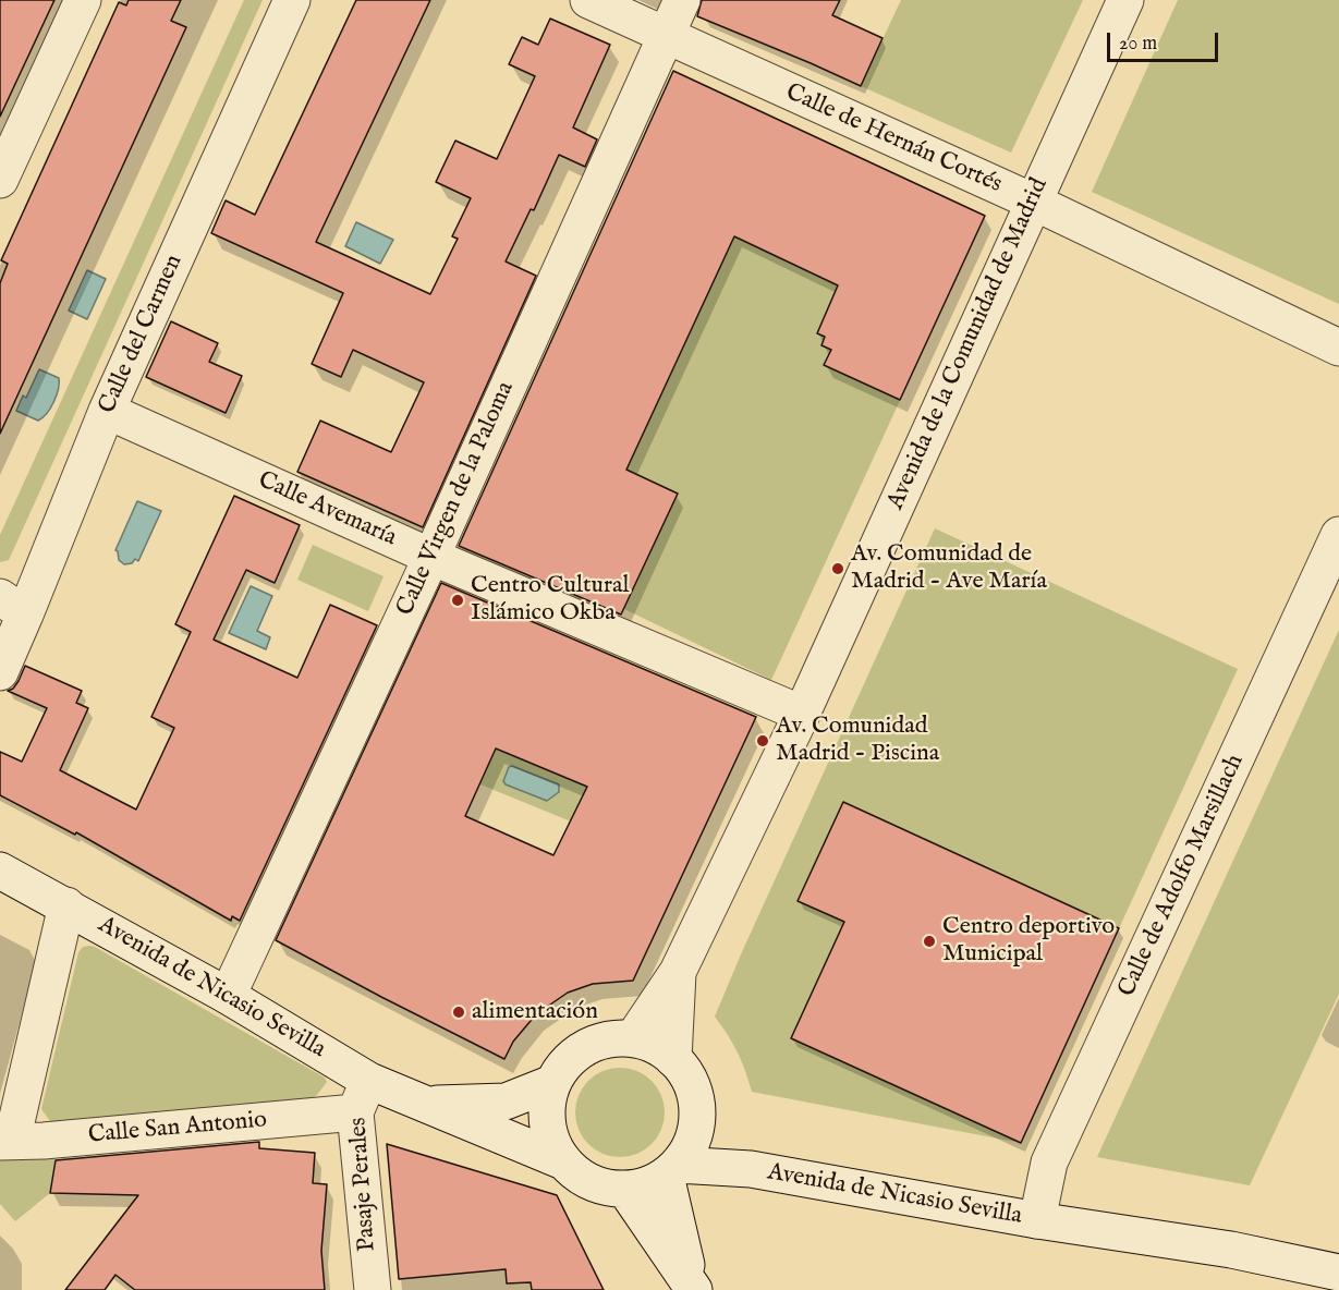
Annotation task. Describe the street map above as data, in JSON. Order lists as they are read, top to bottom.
{
  "streets": {
    "street": [
      "Calle de Hernán Cortés",
      "Calle del Carmen",
      "Avenida de la Comunidad de Madrid",
      "Calle Virgen de la Paloma",
      "Calle Avemaría",
      "Calle de Adolfo Marsillach",
      "Avenida de Nicasio Sevilla",
      "Calle San Antonio",
      "Pasaje Perales"
    ]
  },
  "crossings": [
    ["Calle de Hernán Cortés", "Avenida de la Comunidad de Madrid"],
    ["Calle de Hernán Cortés", "Calle Virgen de la Paloma"],
    ["Calle del Carmen", "Calle Avemaría"],
    ["Avenida de la Comunidad de Madrid", "Calle Avemaría"],
    ["Calle Virgen de la Paloma", "Calle Avemaría"],
    ["Calle Virgen de la Paloma", "Avenida de Nicasio Sevilla"],
    ["Calle de Adolfo Marsillach", "Avenida de Nicasio Sevilla"],
    ["Avenida de Nicasio Sevilla", "Calle San Antonio"],
    ["Avenida de Nicasio Sevilla", "Pasaje Perales"],
    ["Calle San Antonio", "Pasaje Perales"]
  ],
  "places": [
    "Av. Comunidad de Madrid - Ave María",
    "Centro Cultural Islámico Okba",
    "Av. Comunidad Madrid - Piscina",
    "Centro deportivo Municipal",
    "alimentación"
  ],
  "scale_bar": "20 m"
}
